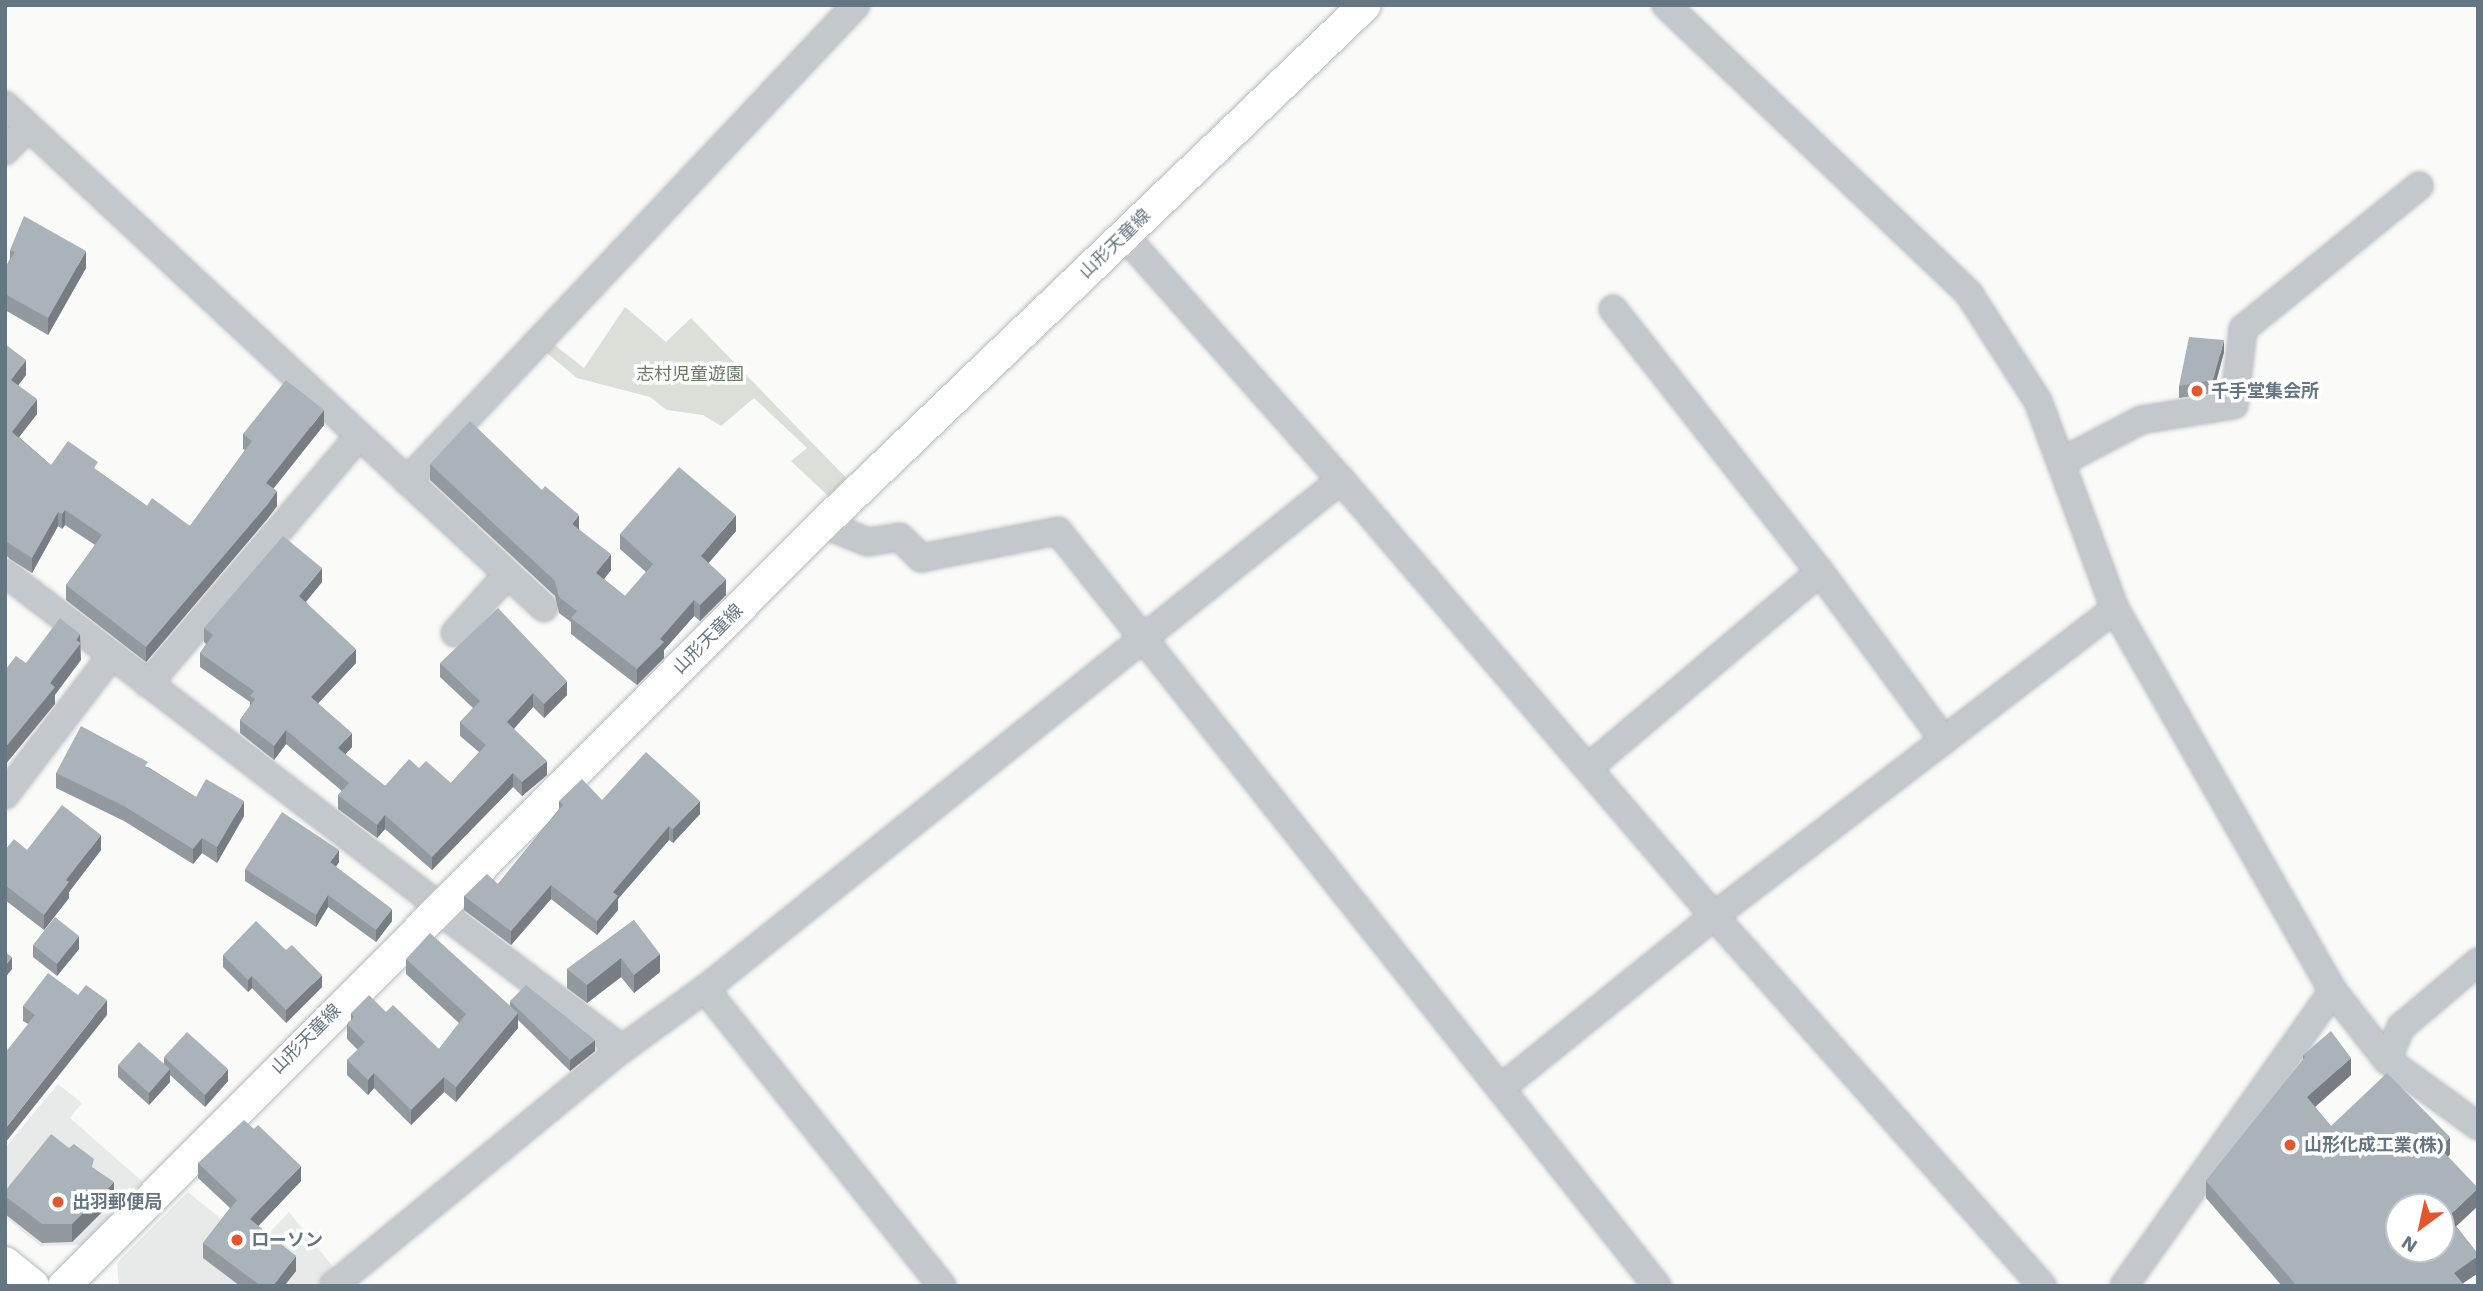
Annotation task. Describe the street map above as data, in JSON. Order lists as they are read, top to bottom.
{
  "streets": {
    "main road": ["山形天童線"]
  },
  "parks": ["志村児童遊園"],
  "places": [
    "千手堂集会所",
    "山形化成工業(株)",
    "出羽郵便局",
    "ローソン"
  ],
  "north": "bottom left"
}
